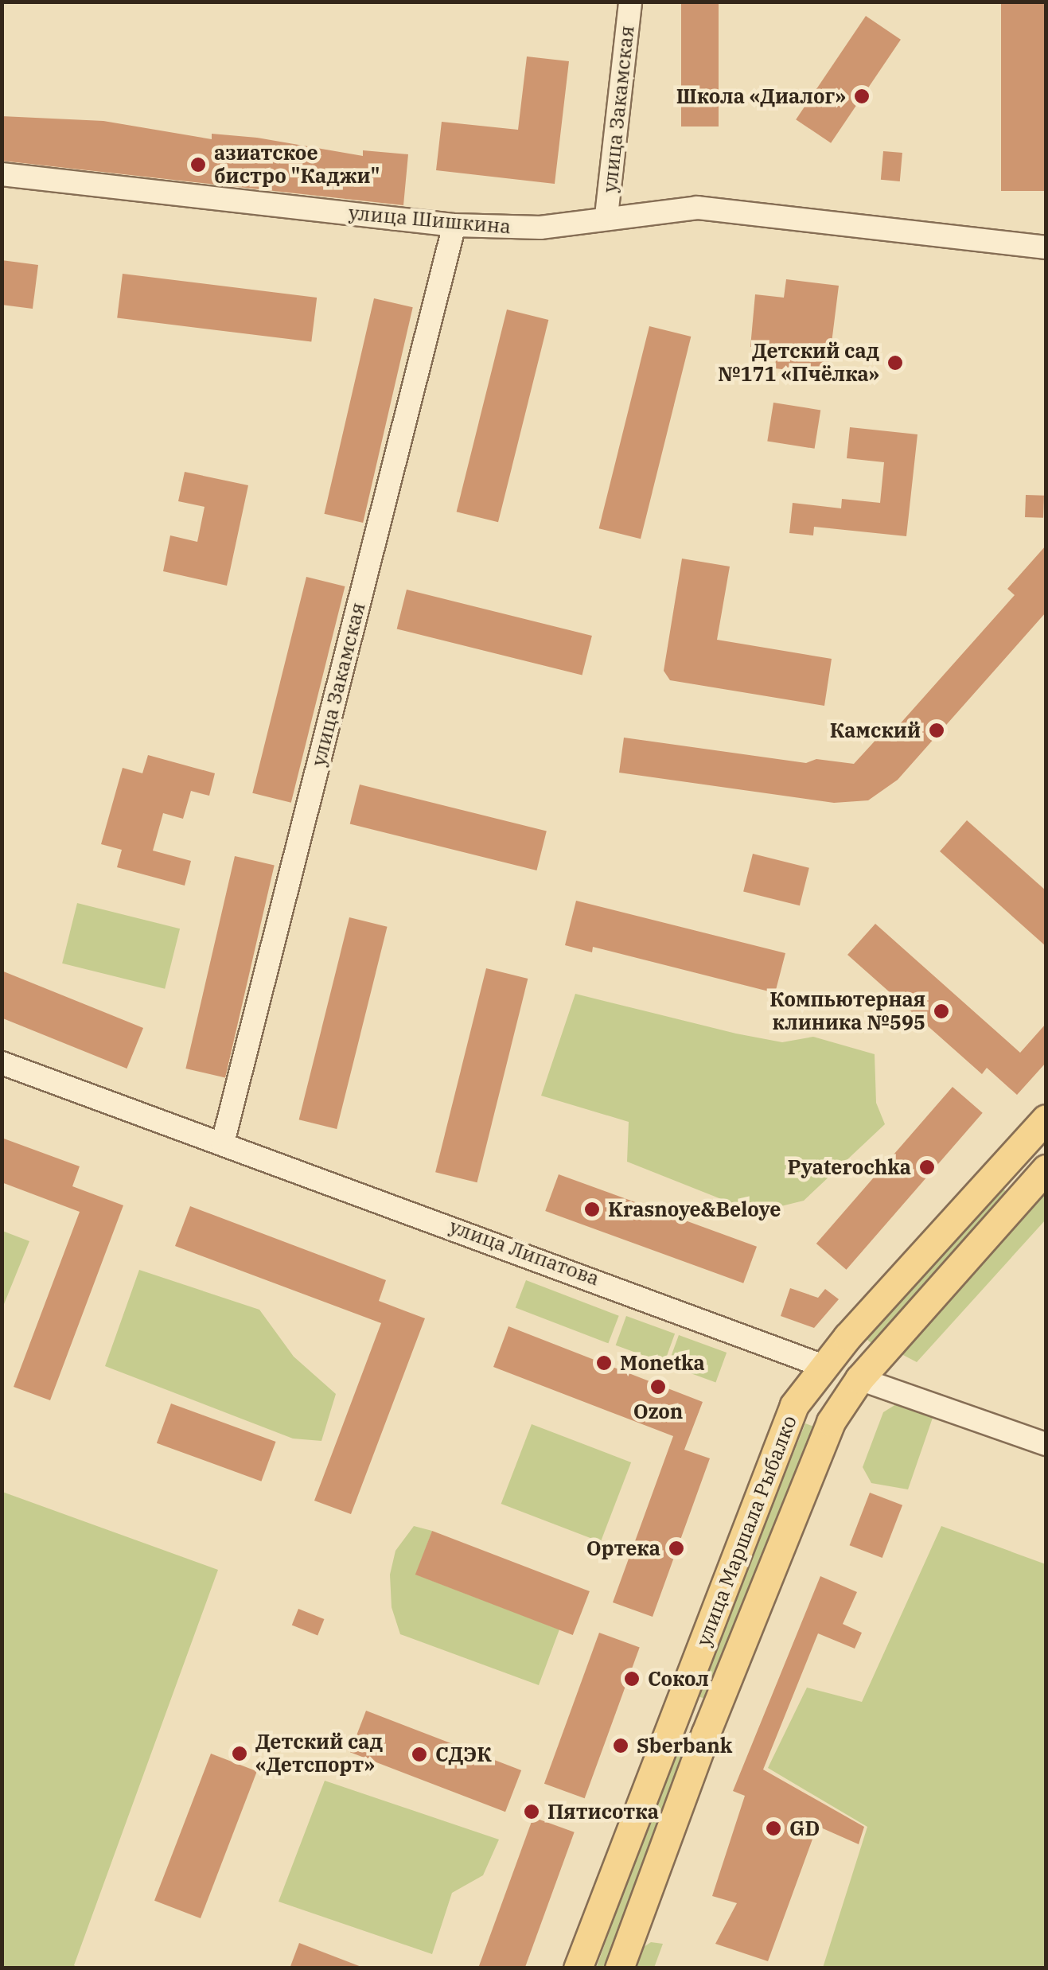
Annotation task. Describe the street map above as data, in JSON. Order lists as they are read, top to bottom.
{
  "streets": {
    "main road": ["улица Липатова", "улица Маршала Рыбалко"],
    "street": ["улица Закамская", "улица Шишкина"]
  },
  "crossings": [
    ["улица Закамская", "улица Шишкина"],
    ["улица Закамская", "улица Липатова"],
    ["улица Липатова", "улица Маршала Рыбалко"]
  ],
  "places": [
    "Школа «Диалог»",
    "азиатское бистро \"Каджи\"",
    "Детский сад №171 «Пчёлка»",
    "Камский",
    "Компьютерная клиника №595",
    "Pyaterochka",
    "Krasnoye&Beloye",
    "Monetka",
    "Ozon",
    "Ортека",
    "Сокол",
    "Sberbank",
    "Детский сад «Детспорт»",
    "СДЭК",
    "Пятисотка",
    "GD"
  ]
}
